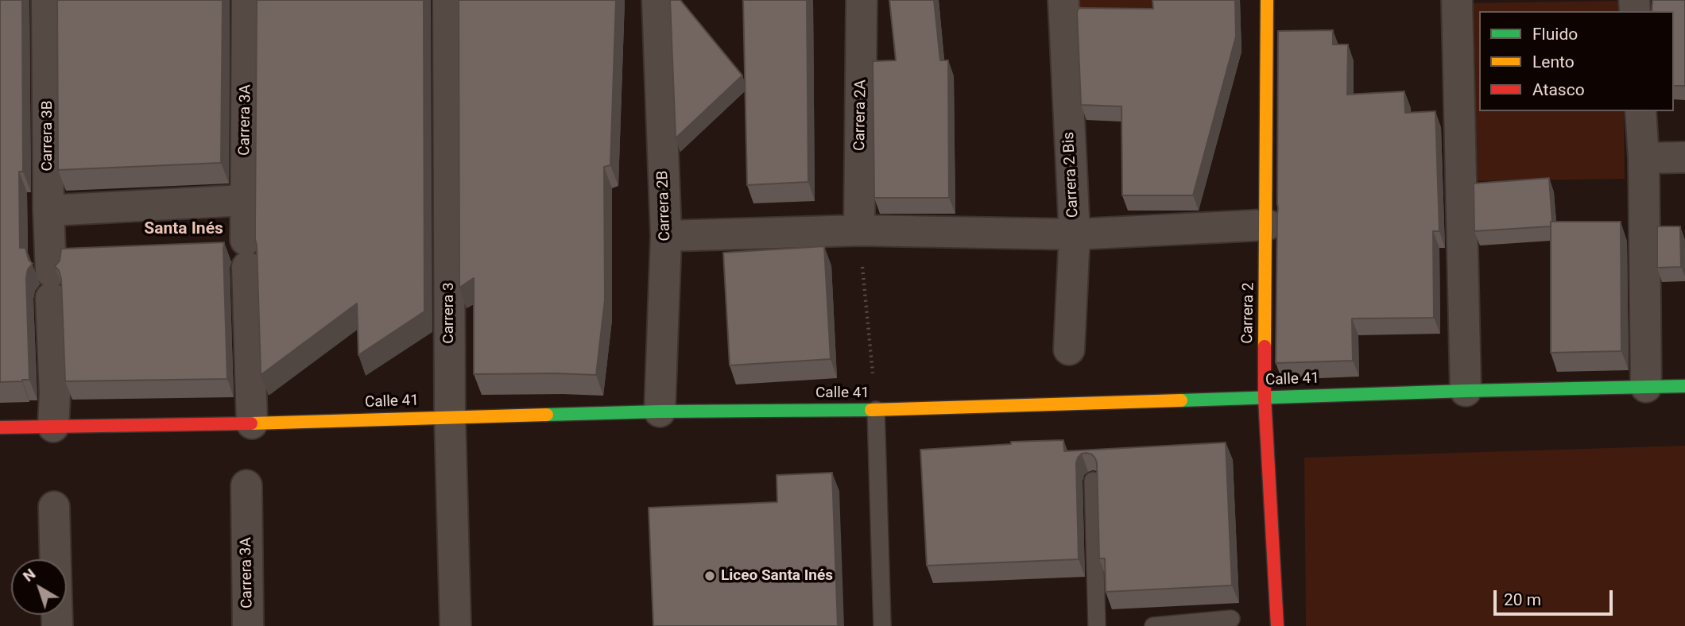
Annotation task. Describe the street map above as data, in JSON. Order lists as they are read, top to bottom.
{
  "streets": {
    "street": [
      "Carrera 2A",
      "Carrera 3A",
      "Carrera 3B",
      "Carrera 2 Bis",
      "Carrera 2B",
      "Carrera 3",
      "Carrera 2",
      "Calle 41"
    ]
  },
  "crossings": [
    ["Carrera 3A", "Calle 41"],
    ["Carrera 3B", "Calle 41"],
    ["Carrera 2B", "Calle 41"],
    ["Carrera 3", "Calle 41"],
    ["Carrera 2", "Calle 41"]
  ],
  "districts": ["Santa Inés"],
  "places": ["Liceo Santa Inés"],
  "legend": ["Fluido", "Lento", "Atasco"],
  "scale_bar": "20 m",
  "north": "top left"
}
